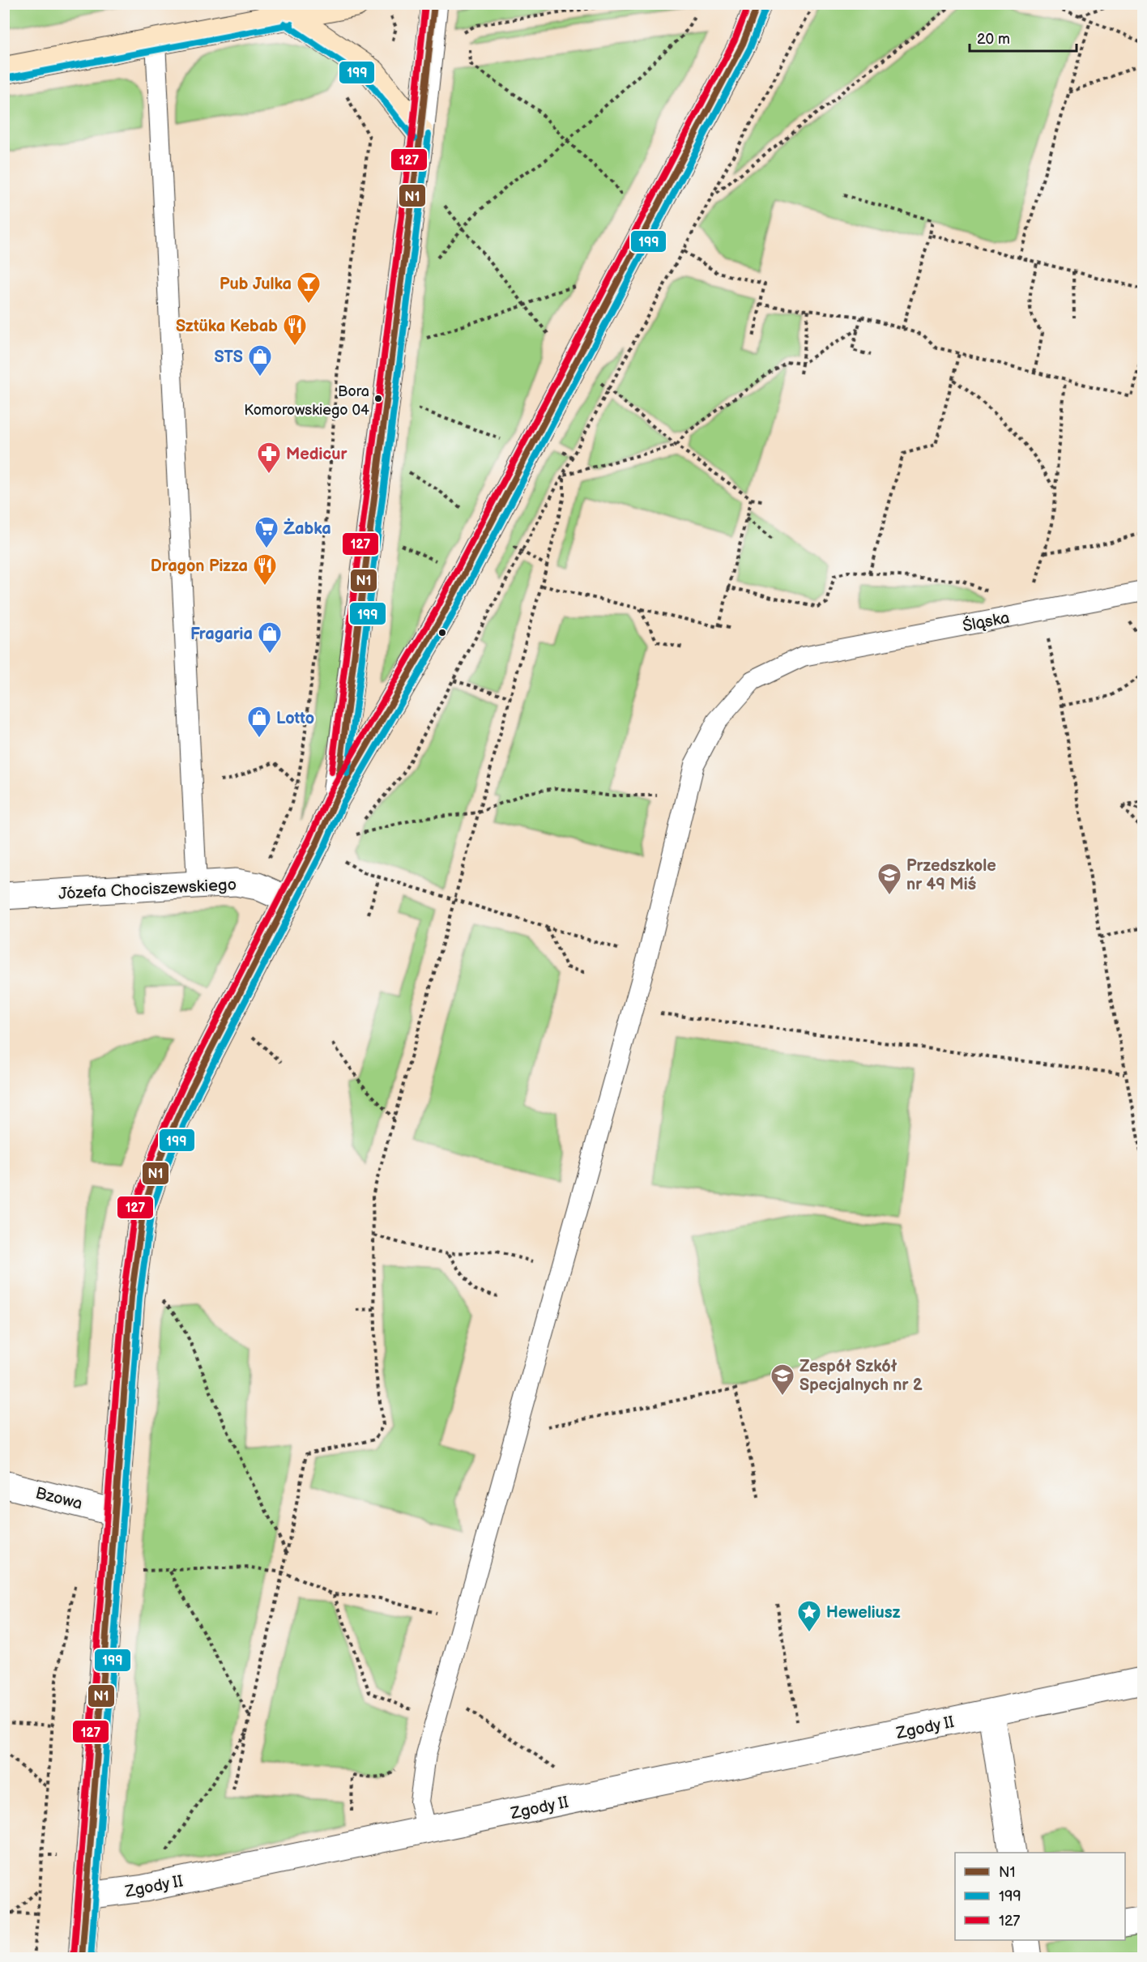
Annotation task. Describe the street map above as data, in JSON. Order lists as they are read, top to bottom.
{
  "streets": {
    "street": ["Józefa Chociszewskiego", "Bzowa", "Zgody II"],
    "lane": ["Śląska"]
  },
  "crossings": [
    ["Śląska", "Zgody II"]
  ],
  "places": {
    "bar": ["Pub Julka"],
    "restaurant": ["Sztüka Kebab", "Dragon Pizza"],
    "shop": ["STS", "Fragaria", "Lotto"],
    "other": ["Bora Komorowskiego 04"],
    "pharmacy": ["Medicur"],
    "supermarket": ["Żabka"],
    "school or university": ["Przedszkole nr 49 Miś", "Zespół Szkół Specjalnych nr 2"],
    "place": ["Heweliusz"]
  },
  "lines": ["transit line N1", "transit line 127", "transit line 199"],
  "legend": ["N1", "199", "127"],
  "scale_bar": "20 m"
}
